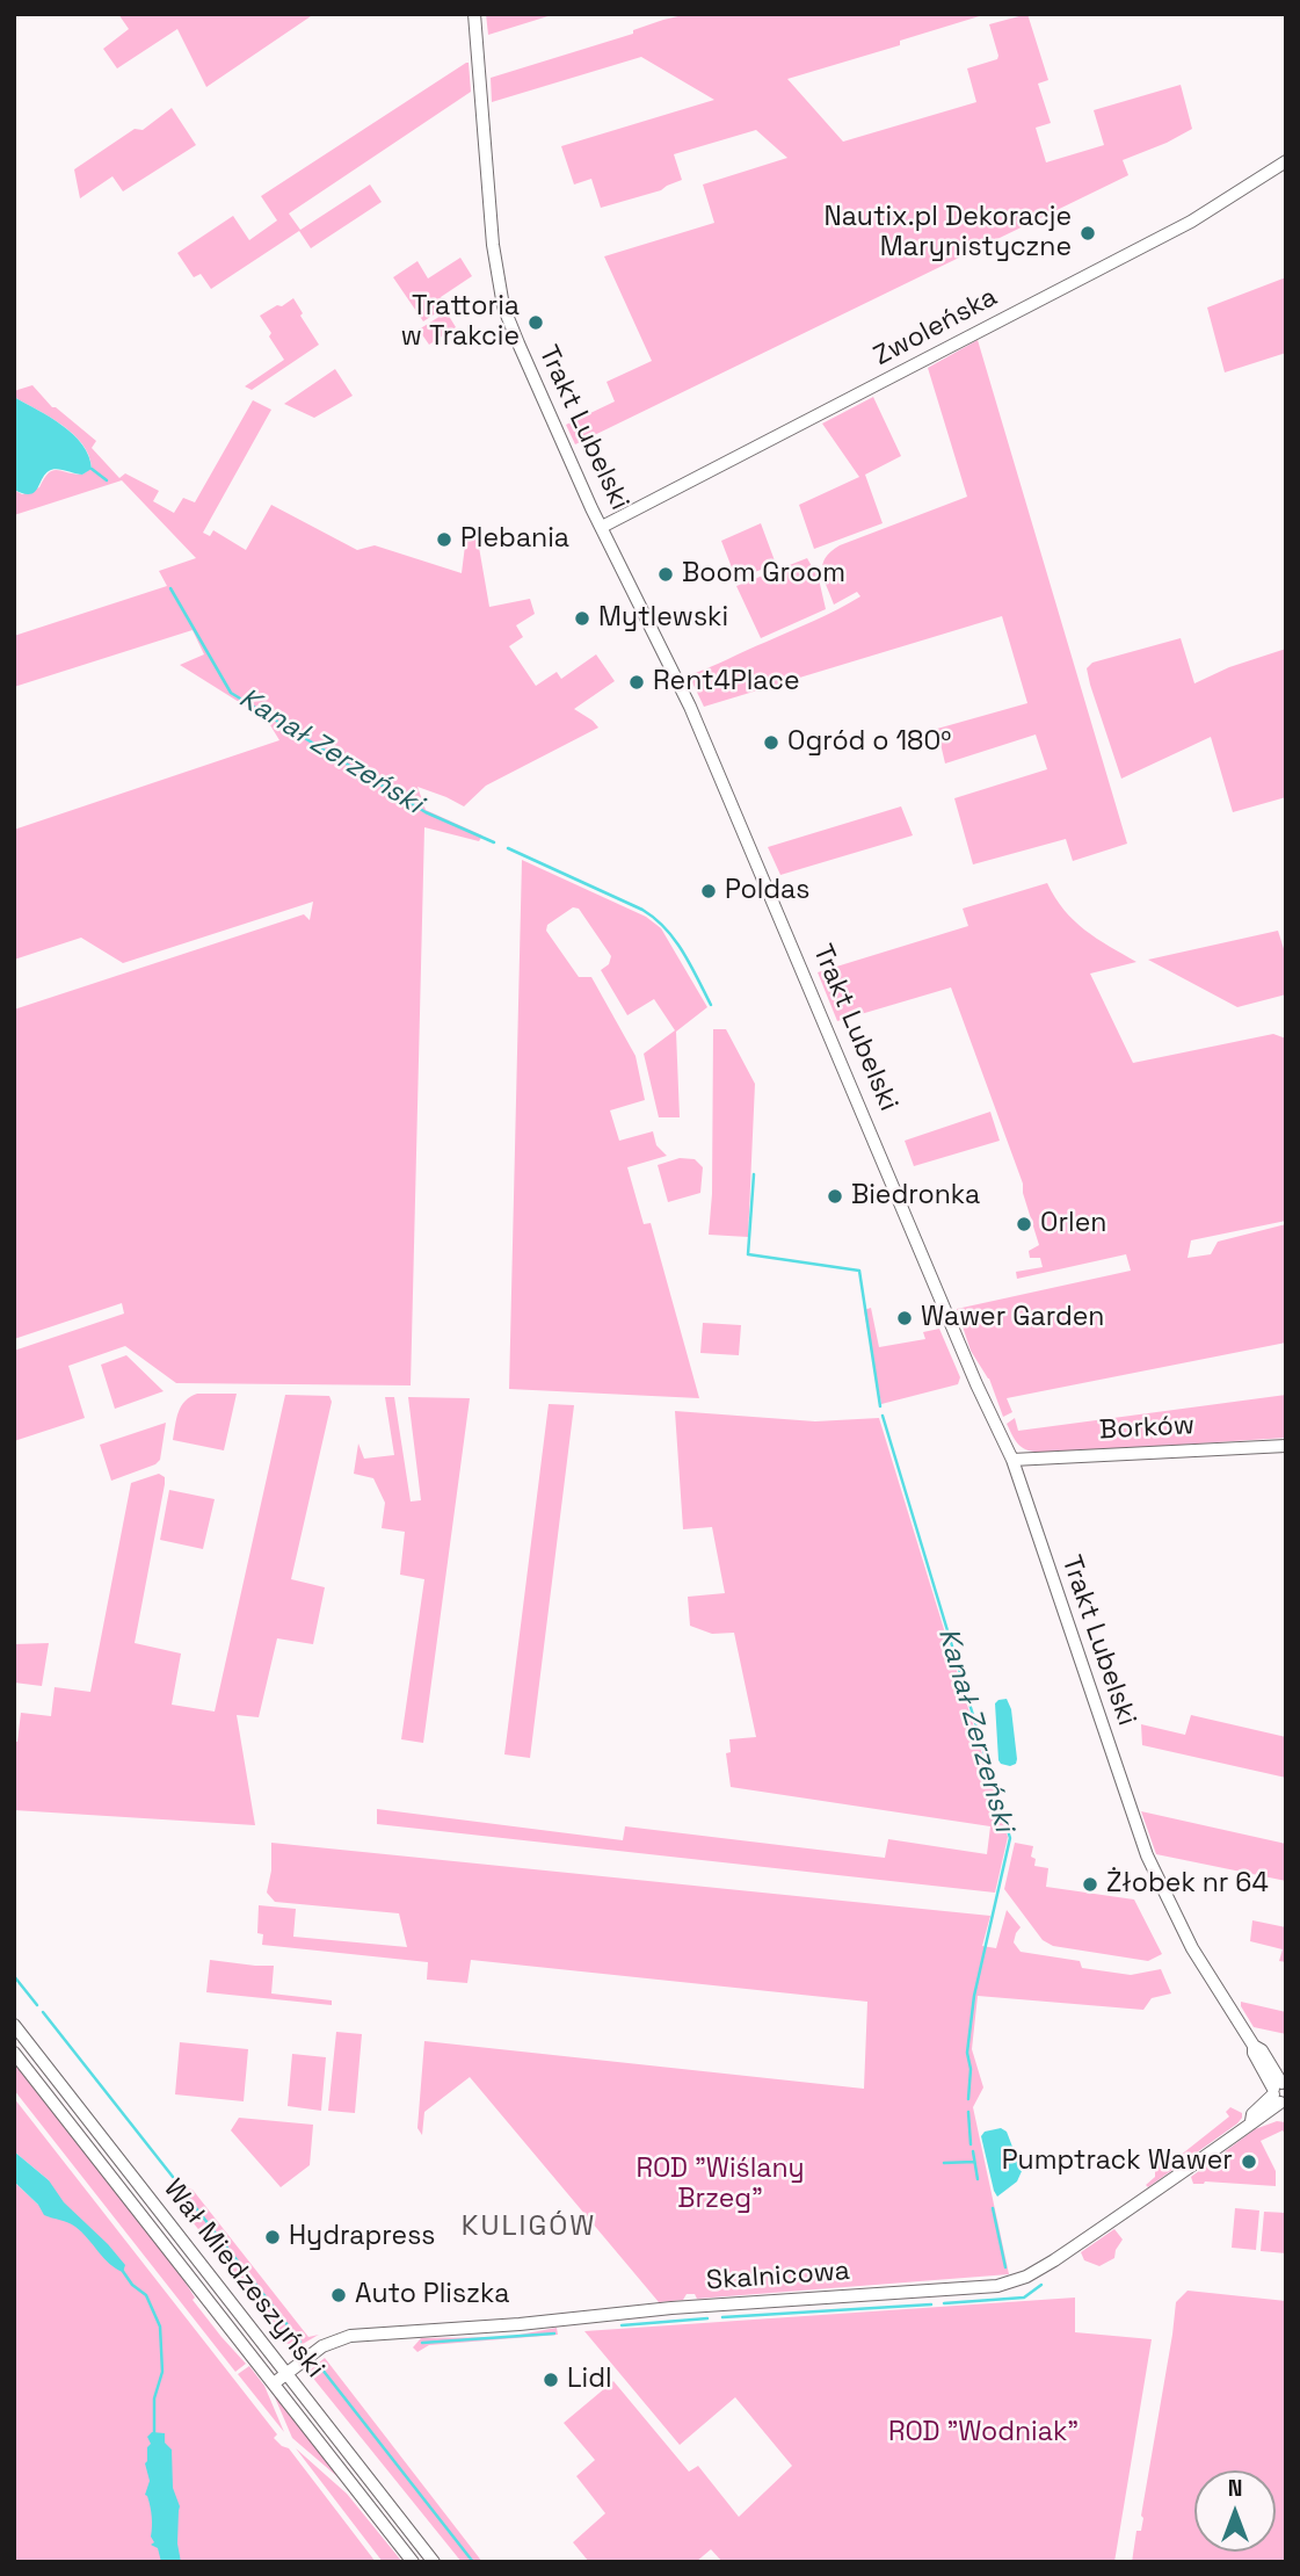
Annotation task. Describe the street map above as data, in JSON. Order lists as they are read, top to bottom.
{
  "streets": {
    "street": [
      "Zwoleńska",
      "Trakt Lubelski",
      "Borków",
      "Skalnicowa",
      "Wał Miedzeszyński"
    ]
  },
  "crossings": [
    ["Zwoleńska", "Trakt Lubelski"],
    ["Trakt Lubelski", "Borków"],
    ["Trakt Lubelski", "Skalnicowa"],
    ["Skalnicowa", "Wał Miedzeszyński"]
  ],
  "districts": ["KULIGÓW"],
  "water": ["Kanał Zerzeński"],
  "parks": ["ROD \"Wiślany Brzeg\"", "ROD \"Wodniak\""],
  "places": [
    "Nautix.pl Dekoracje Marynistyczne",
    "Trattoria w Trakcie",
    "Plebania",
    "Boom Groom",
    "Mytlewski",
    "Rent4Place",
    "Ogród o 180⁰",
    "Poldas",
    "Biedronka",
    "Orlen",
    "Wawer Garden",
    "Żłobek nr 64",
    "Pumptrack Wawer",
    "Hydrapress",
    "Auto Pliszka",
    "Lidl"
  ],
  "north": "top"
}
